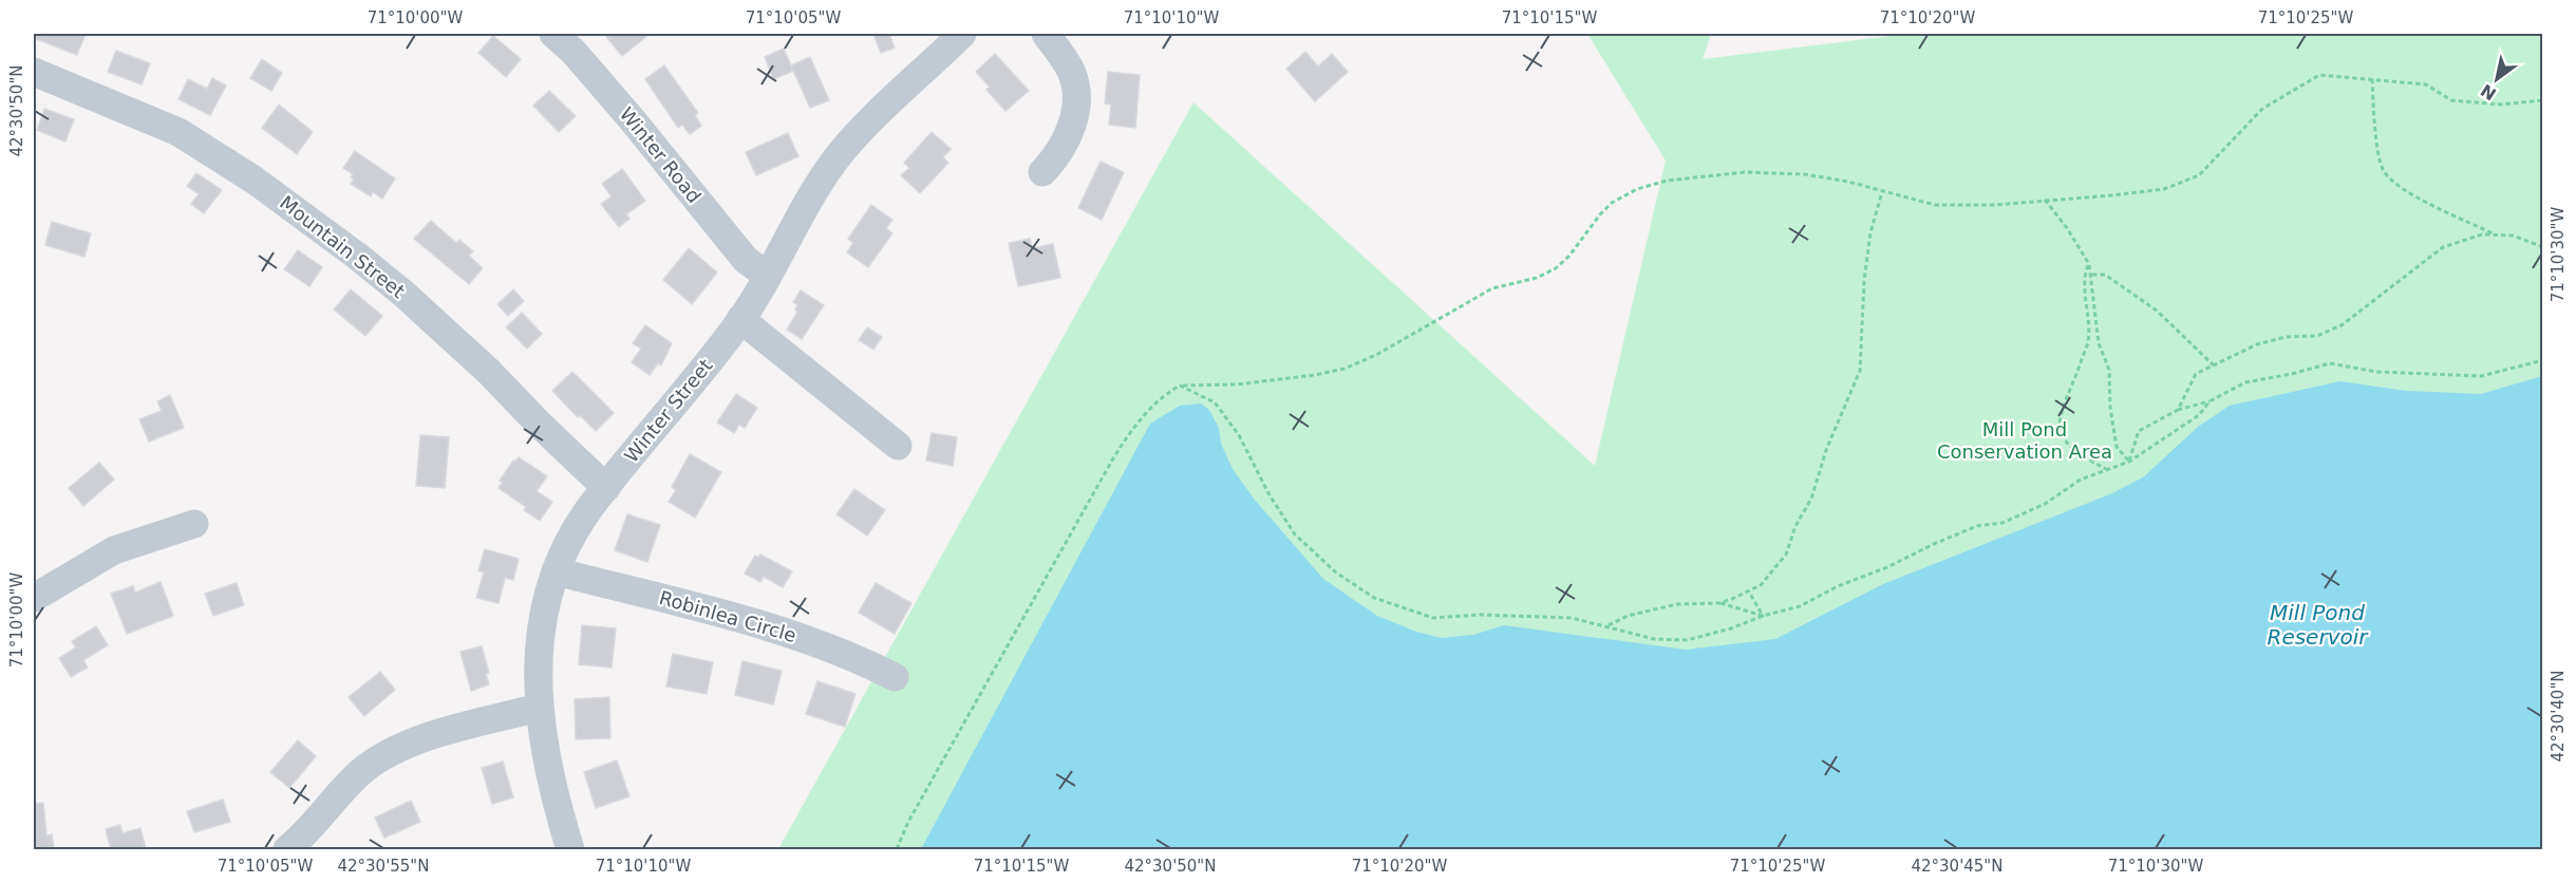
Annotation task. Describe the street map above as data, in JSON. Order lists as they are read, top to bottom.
{
  "streets": {
    "street": [
      "Winter Road",
      "Mountain Street",
      "Winter Street",
      "Robinlea Circle"
    ]
  },
  "crossings": [
    ["Winter Road", "Winter Street"],
    ["Mountain Street", "Winter Street"],
    ["Winter Street", "Robinlea Circle"]
  ],
  "water": ["Mill Pond Reservoir"],
  "parks": ["Mill Pond Conservation Area"],
  "north": "bottom left",
  "coordinates": [
    "71°10'00\"W",
    "71°10'05\"W",
    "71°10'10\"W",
    "71°10'15\"W",
    "71°10'20\"W",
    "71°10'25\"W",
    "42°30'50\"N",
    "71°10'30\"W",
    "42°30'40\"N",
    "42°30'55\"N",
    "42°30'45\"N"
  ]
}
